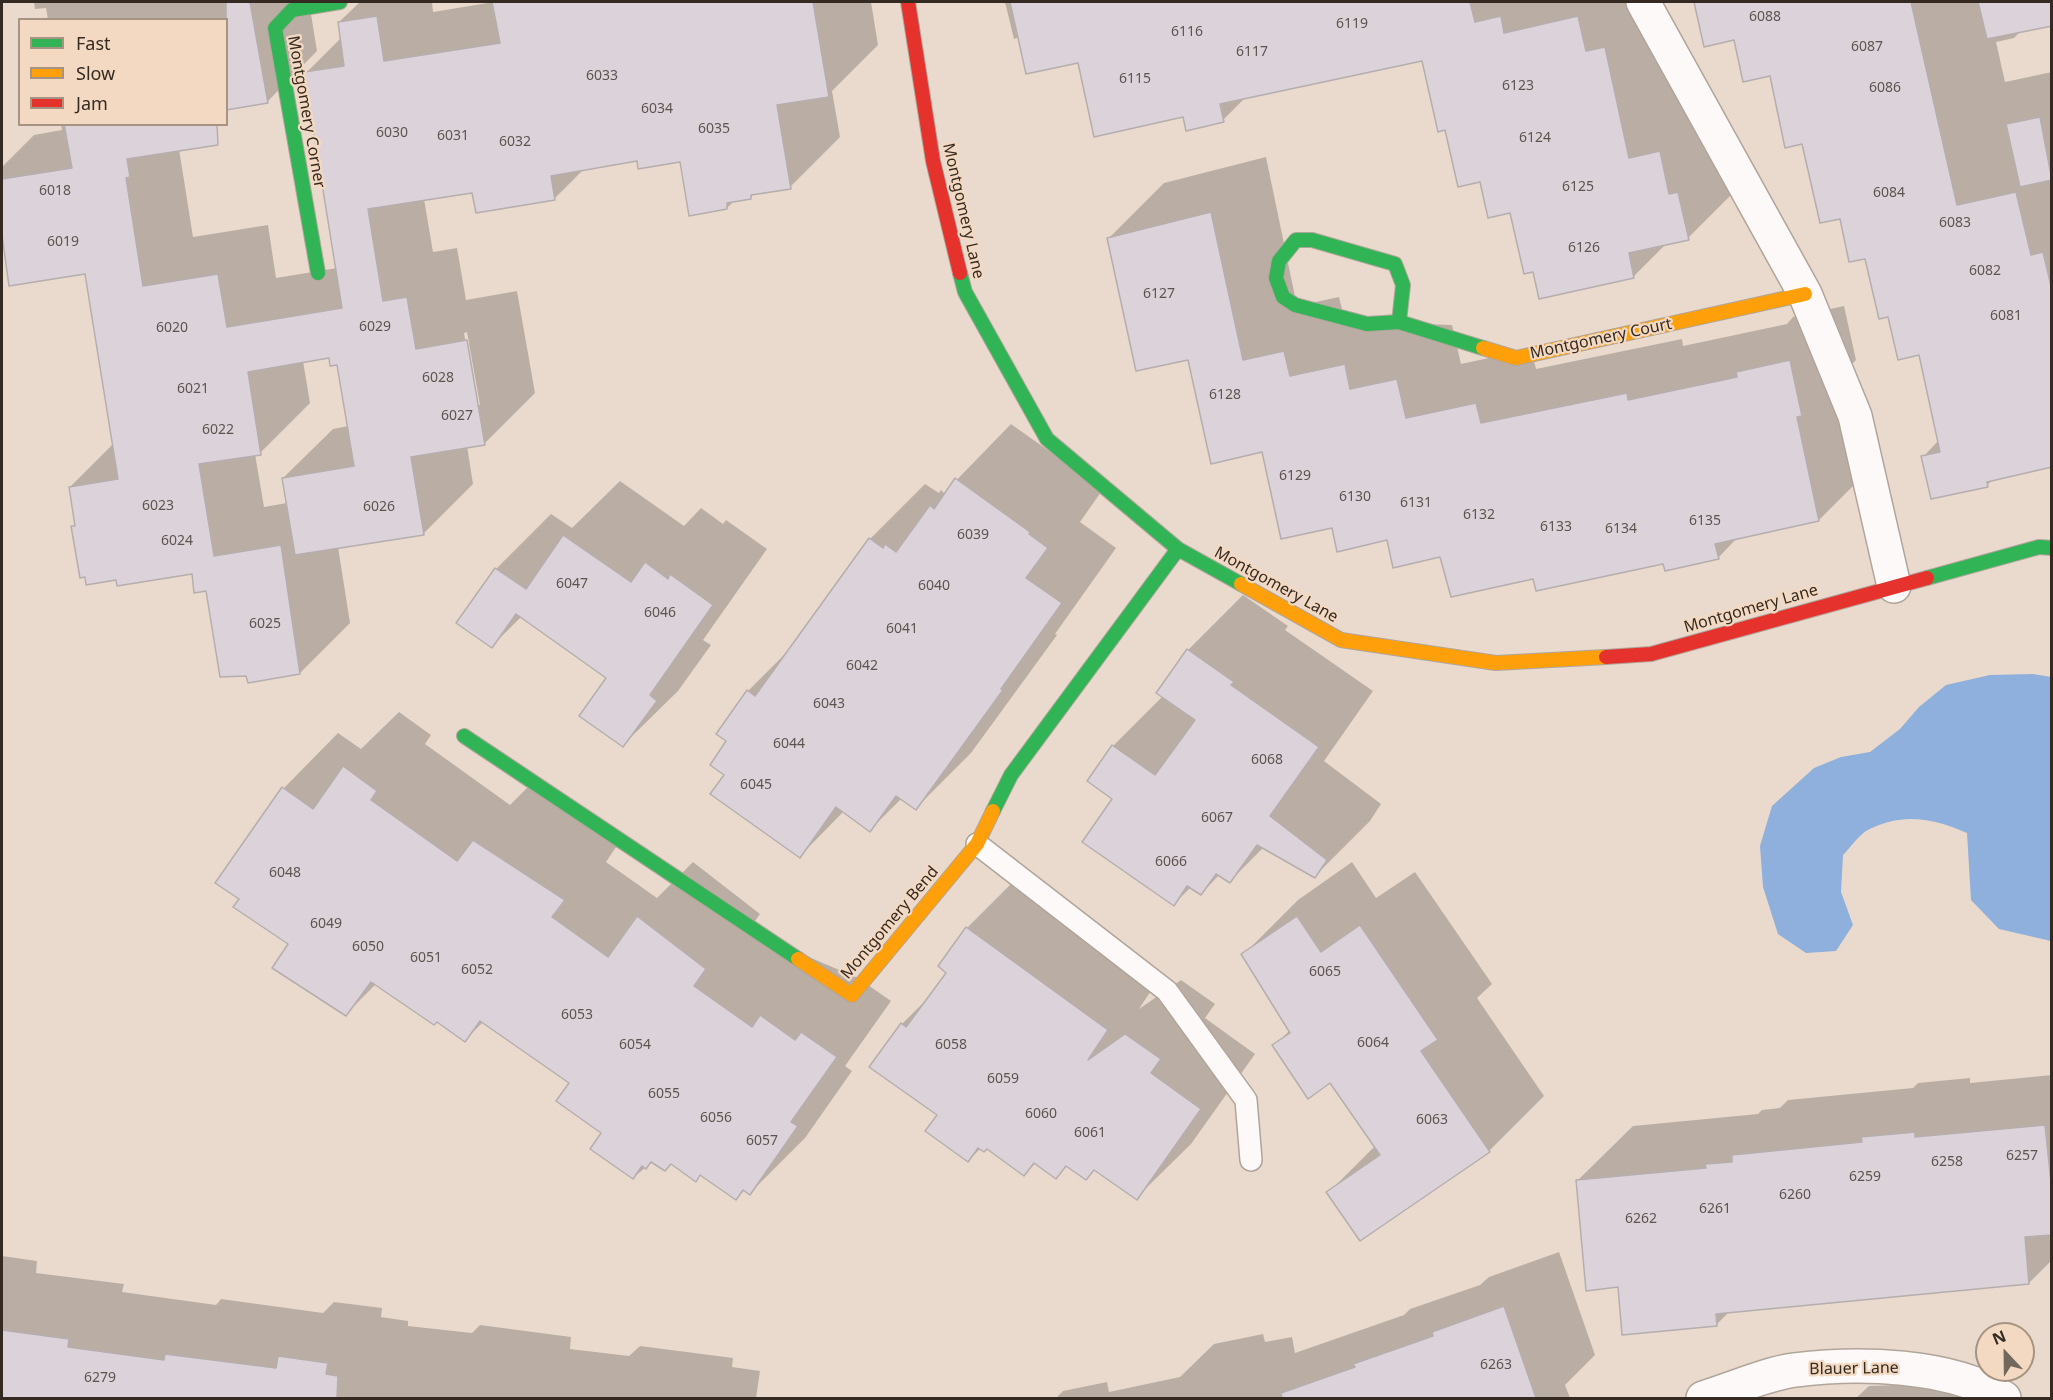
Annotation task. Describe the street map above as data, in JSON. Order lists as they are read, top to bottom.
{
  "streets": {
    "street": [
      "Montgomery Corner",
      "Montgomery Lane",
      "Montgomery Court",
      "Montgomery Bend",
      "Blauer Lane"
    ]
  },
  "crossings": [
    ["Montgomery Lane", "Montgomery Bend"]
  ],
  "house_numbers": [
    "6088",
    "6119",
    "6116",
    "6087",
    "6117",
    "6033",
    "6115",
    "6123",
    "6086",
    "6034",
    "6035",
    "6030",
    "6031",
    "6124",
    "6032",
    "6125",
    "6018",
    "6084",
    "6083",
    "6019",
    "6126",
    "6082",
    "6127",
    "6081",
    "6029",
    "6020",
    "6028",
    "6021",
    "6128",
    "6027",
    "6022",
    "6129",
    "6130",
    "6131",
    "6023",
    "6026",
    "6132",
    "6135",
    "6133",
    "6134",
    "6039",
    "6024",
    "6047",
    "6040",
    "6046",
    "6025",
    "6041",
    "6042",
    "6043",
    "6044",
    "6068",
    "6045",
    "6067",
    "6066",
    "6048",
    "6049",
    "6050",
    "6051",
    "6052",
    "6065",
    "6053",
    "6064",
    "6054",
    "6058",
    "6059",
    "6055",
    "6060",
    "6056",
    "6063",
    "6061",
    "6057",
    "6257",
    "6258",
    "6259",
    "6260",
    "6261",
    "6262",
    "6263",
    "6279"
  ],
  "legend": ["Fast", "Slow", "Jam"],
  "north": "top"
}
